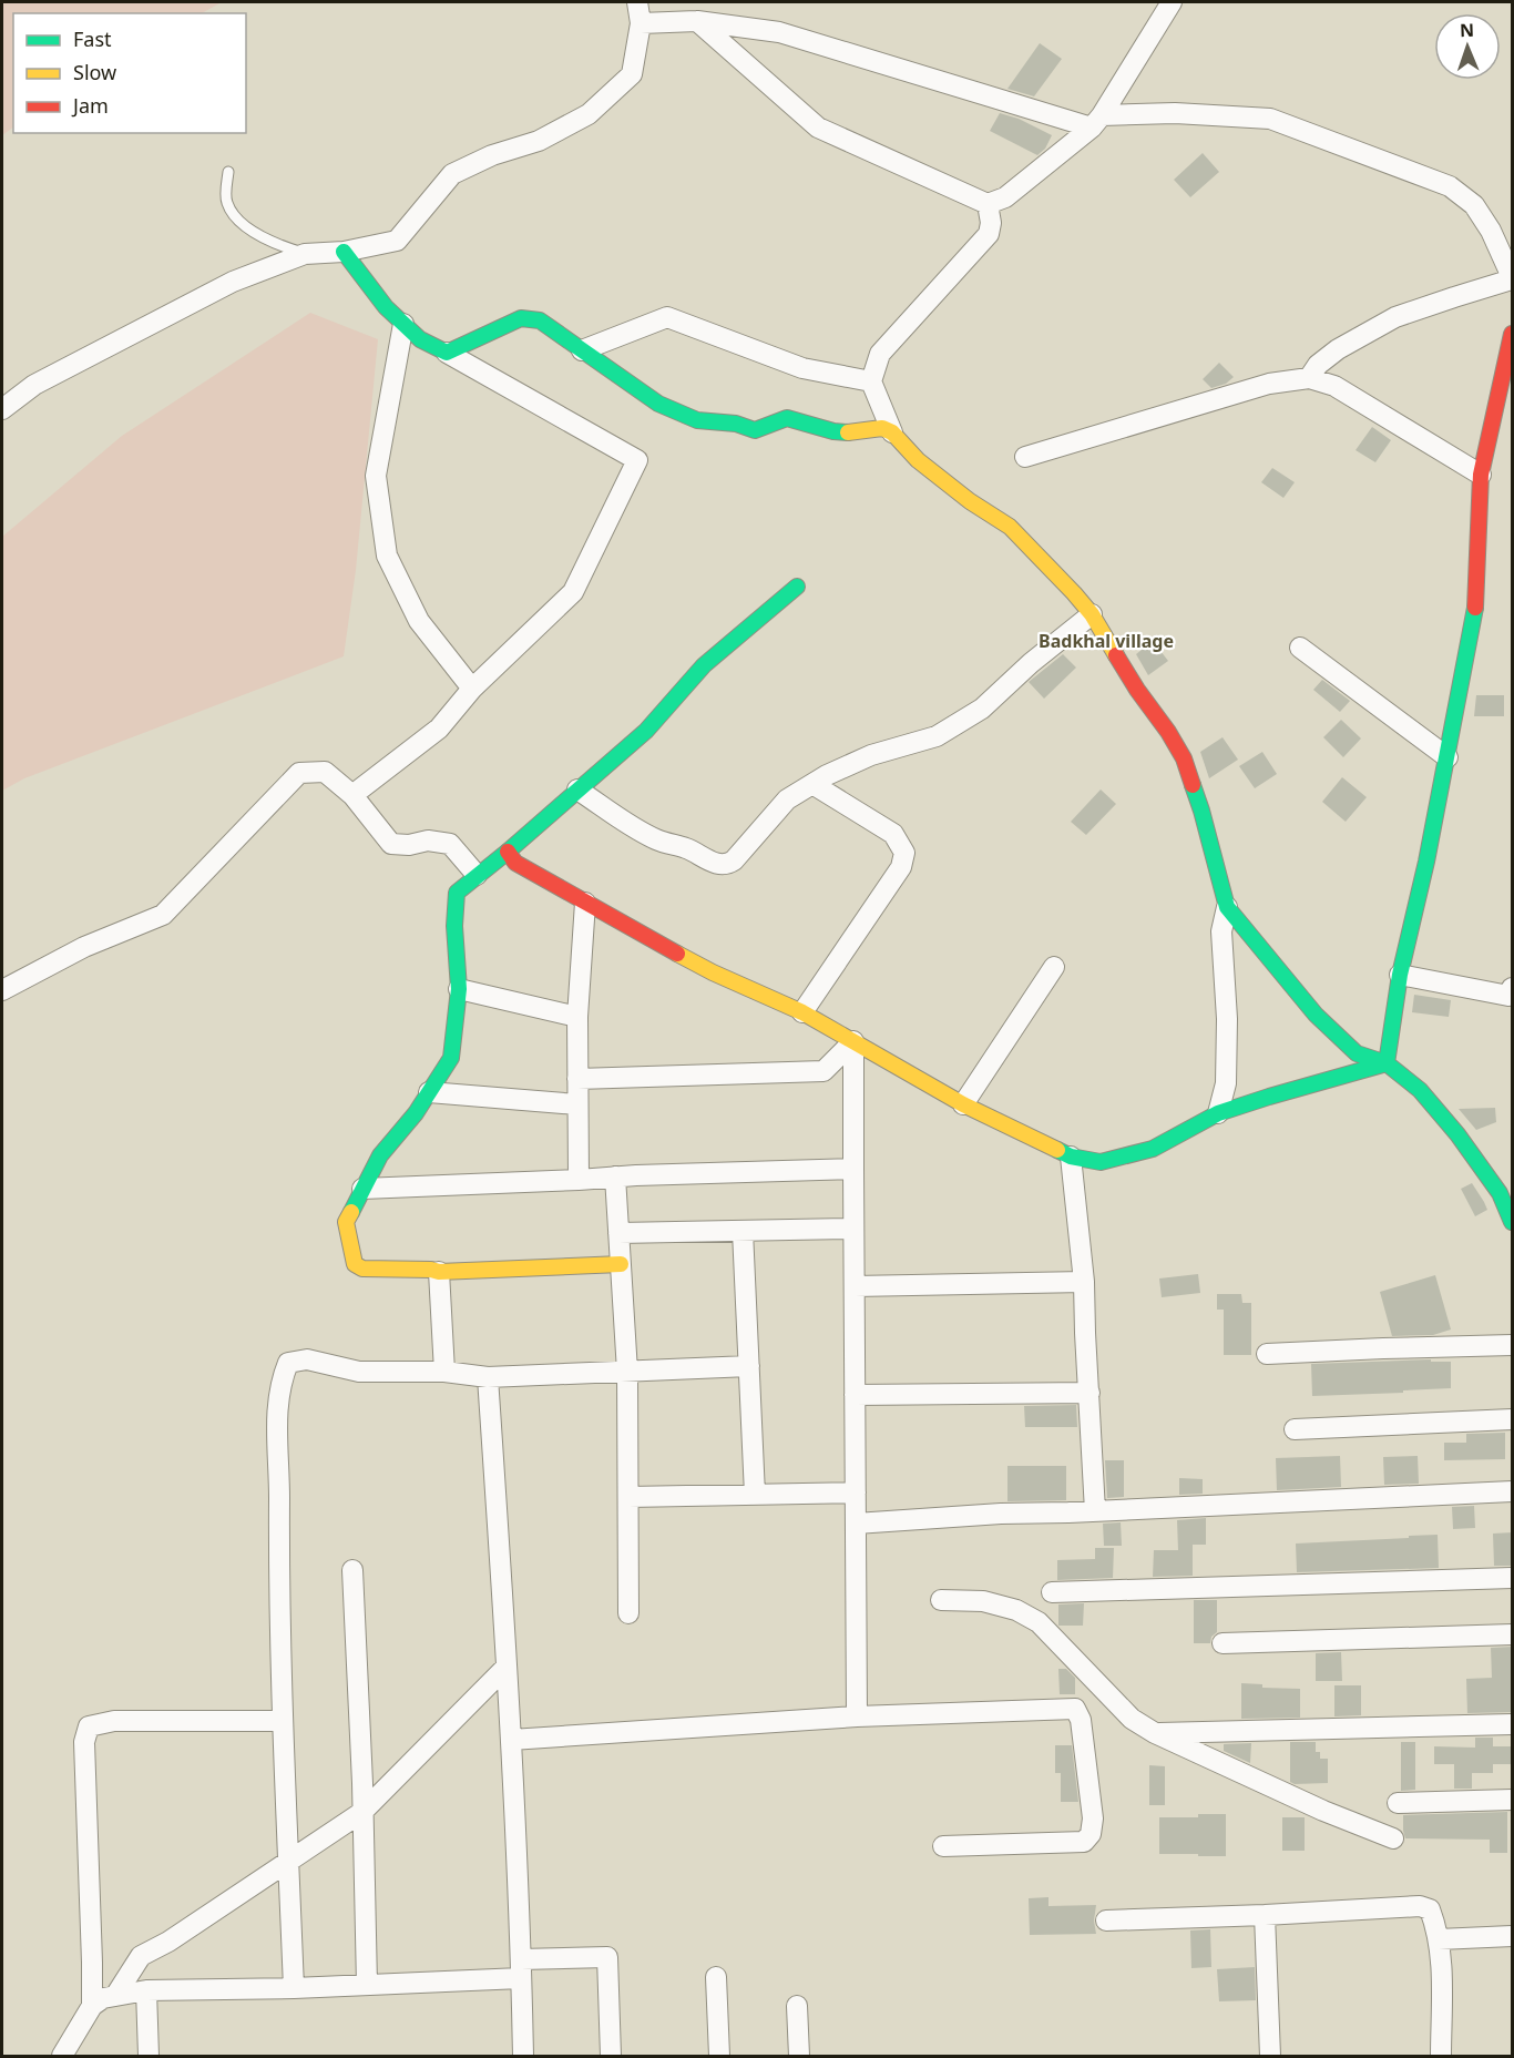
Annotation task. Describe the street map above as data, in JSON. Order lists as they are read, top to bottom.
{
  "districts": ["Badkhal village"],
  "legend": ["Fast", "Slow", "Jam"],
  "north": "top"
}
